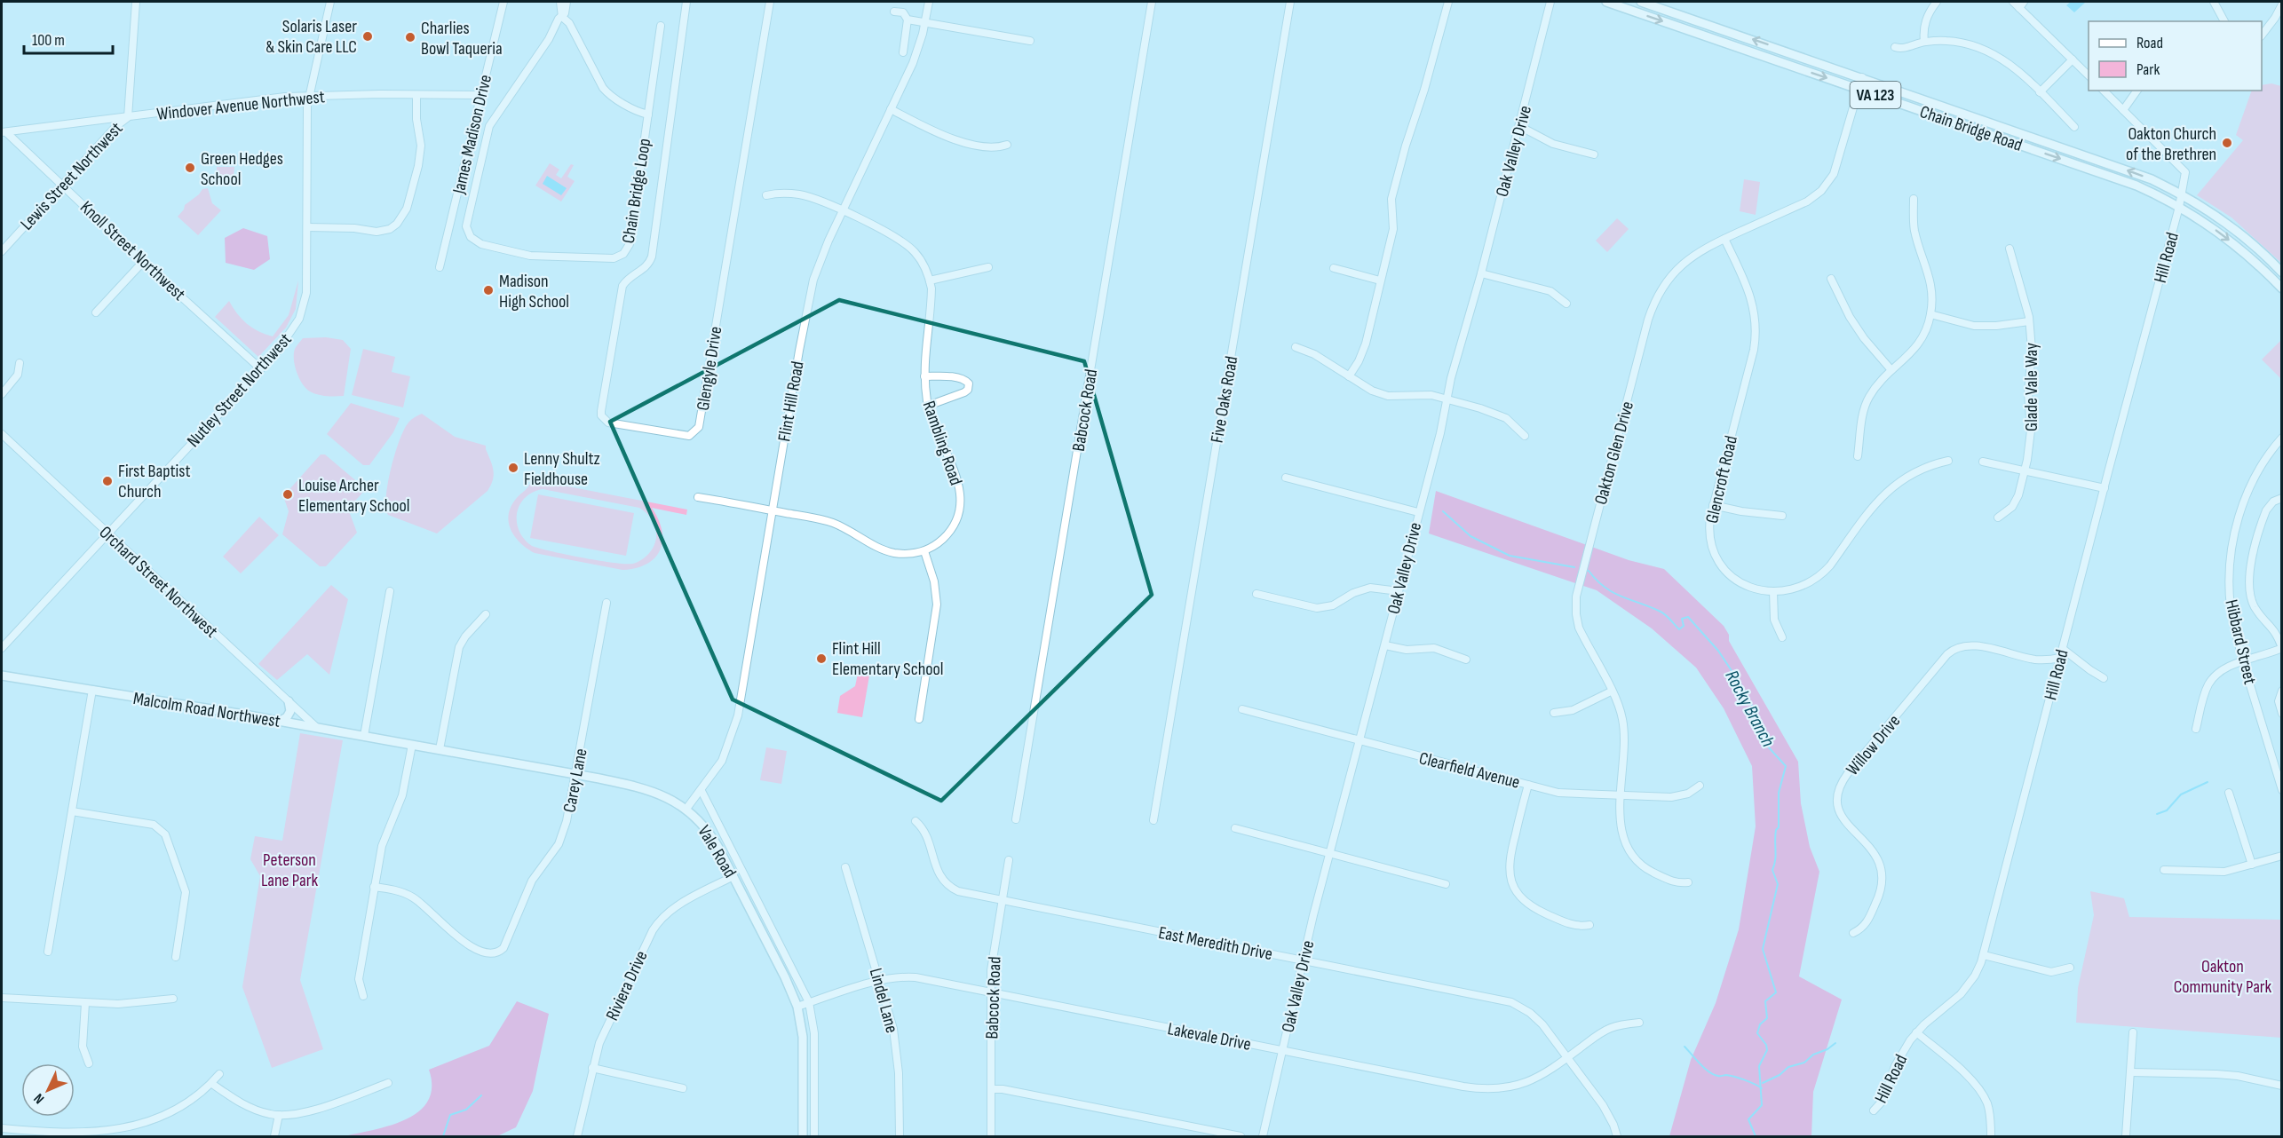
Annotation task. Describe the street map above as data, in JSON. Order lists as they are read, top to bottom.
{
  "streets": {
    "main road": [
      "VA 123",
      "Chain Bridge Road",
      "Malcolm Road Northwest",
      "Vale Road"
    ],
    "street": [
      "Windover Avenue Northwest",
      "James Madison Drive",
      "Oak Valley Drive",
      "Lewis Street Northwest",
      "Chain Bridge Loop",
      "Knoll Street Northwest",
      "Hill Road",
      "Glengyle Drive",
      "Glade Vale Way",
      "Nutley Street Northwest",
      "Five Oaks Road",
      "Flint Hill Road",
      "Babcock Road",
      "Rambling Road",
      "Oakton Glen Drive",
      "Glencroft Road",
      "Orchard Street Northwest",
      "Hibbard Street",
      "Willow Drive",
      "Clearfield Avenue",
      "Carey Lane",
      "East Meredith Drive",
      "Riviera Drive",
      "Lindel Lane",
      "Lakevale Drive"
    ]
  },
  "crossings": [
    ["Windover Avenue Northwest", "James Madison Drive"],
    ["Windover Avenue Northwest", "Lewis Street Northwest"],
    ["Windover Avenue Northwest", "Knoll Street Northwest"],
    ["Windover Avenue Northwest", "Nutley Street Northwest"],
    ["Chain Bridge Road", "Hill Road"],
    ["Chain Bridge Road", "Oakton Glen Drive"],
    ["Oak Valley Drive", "Clearfield Avenue"],
    ["Oak Valley Drive", "East Meredith Drive"],
    ["Oak Valley Drive", "Lakevale Drive"],
    ["Lewis Street Northwest", "Knoll Street Northwest"],
    ["Knoll Street Northwest", "Nutley Street Northwest"],
    ["Hill Road", "Willow Drive"],
    ["Nutley Street Northwest", "Orchard Street Northwest"],
    ["Flint Hill Road", "Rambling Road"],
    ["Flint Hill Road", "Vale Road"],
    ["Babcock Road", "East Meredith Drive"],
    ["Babcock Road", "Lakevale Drive"],
    ["Oakton Glen Drive", "Glencroft Road"],
    ["Oakton Glen Drive", "Clearfield Avenue"],
    ["Orchard Street Northwest", "Malcolm Road Northwest"],
    ["Malcolm Road Northwest", "Vale Road"],
    ["Carey Lane", "Vale Road"],
    ["Vale Road", "Riviera Drive"],
    ["Vale Road", "Lakevale Drive"],
    ["East Meredith Drive", "Lakevale Drive"],
    ["Lindel Lane", "Lakevale Drive"]
  ],
  "water": ["Rocky Branch"],
  "parks": ["Peterson Lane Park", "Oakton Community Park"],
  "places": [
    "Solaris Laser & Skin Care LLC",
    "Charlies Bowl Taqueria",
    "Oakton Church of the Brethren",
    "Green Hedges School",
    "Madison High School",
    "Lenny Shultz Fieldhouse",
    "First Baptist Church",
    "Louise Archer Elementary School",
    "Flint Hill Elementary School"
  ],
  "legend": ["Road", "Park"],
  "scale_bar": "100 m",
  "north": "bottom left"
}
